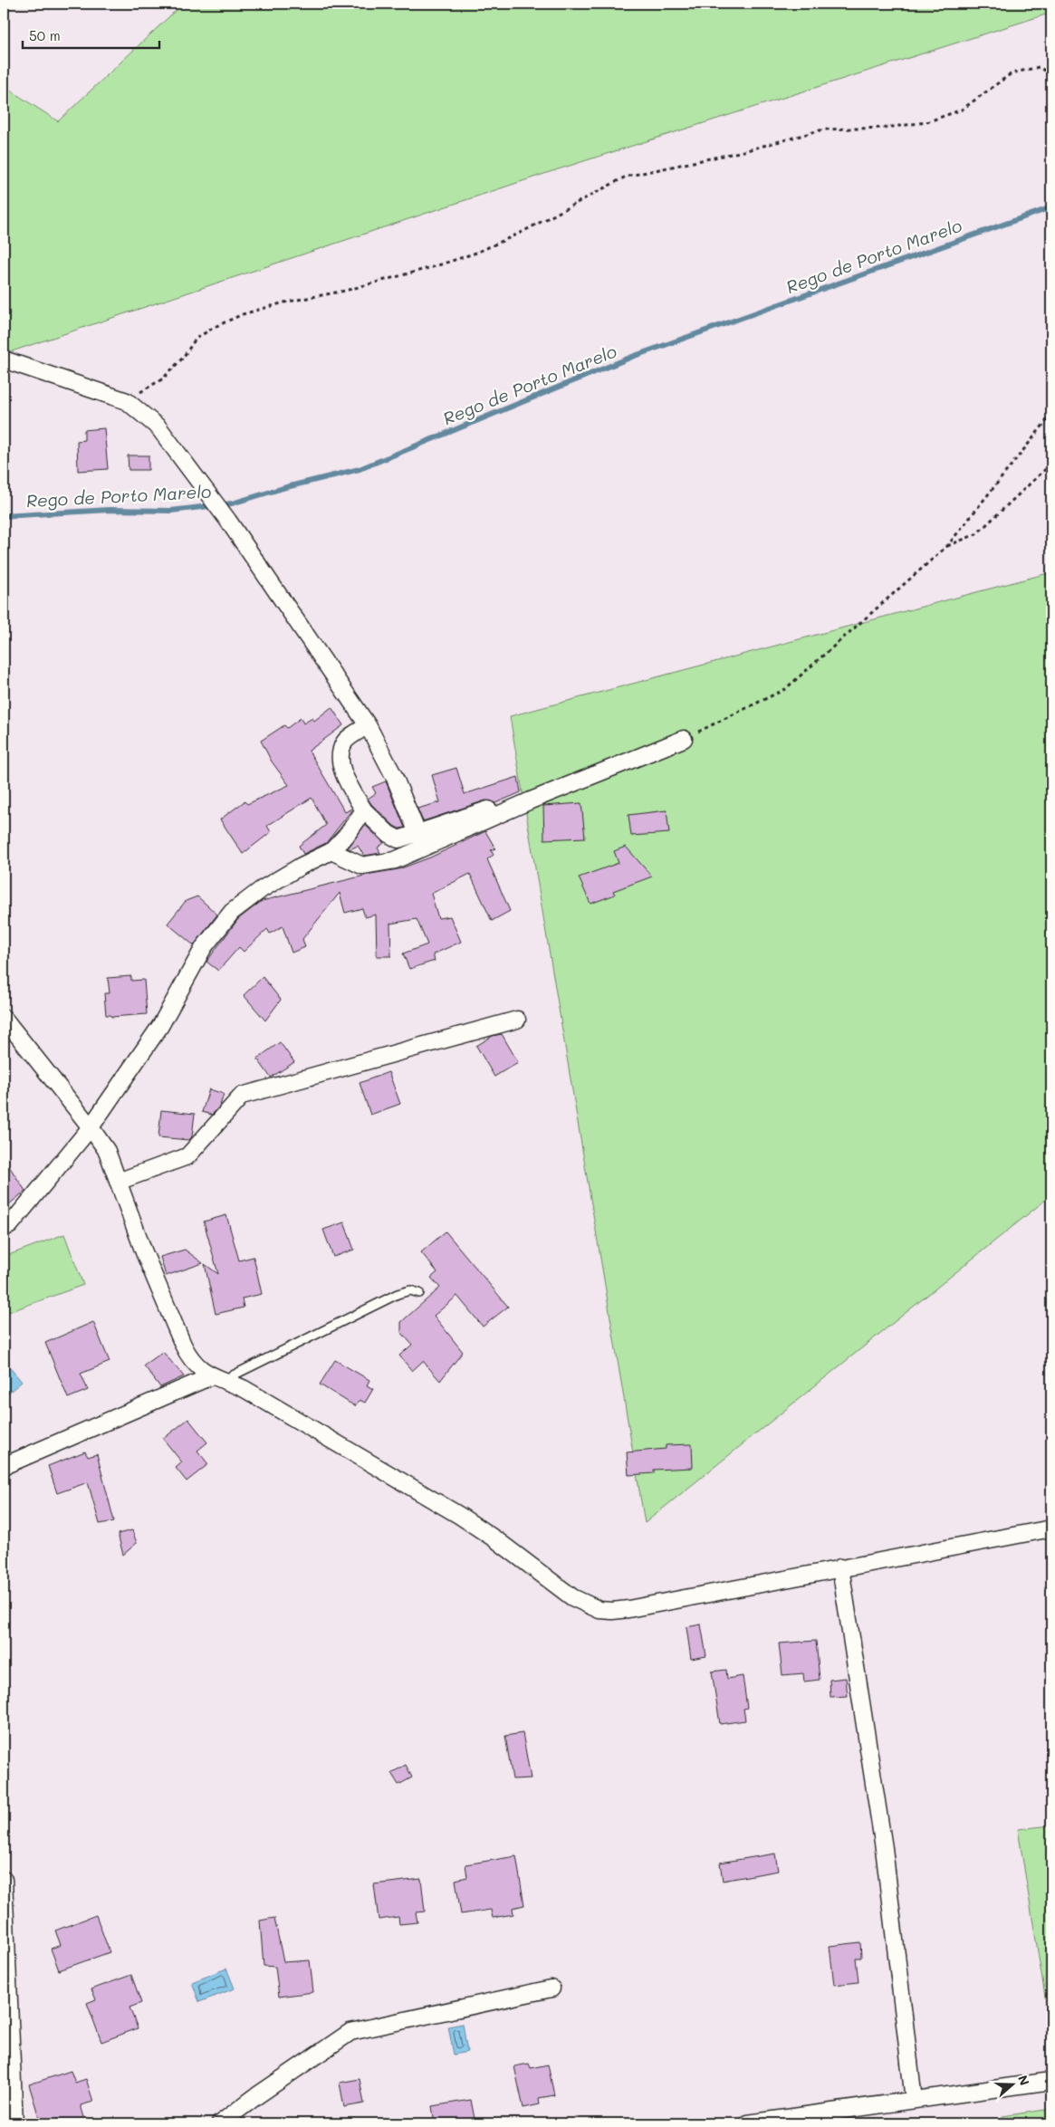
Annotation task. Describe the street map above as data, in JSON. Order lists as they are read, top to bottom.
{
  "water": ["Rego de Porto Marelo"],
  "scale_bar": "50 m",
  "north": "right"
}
